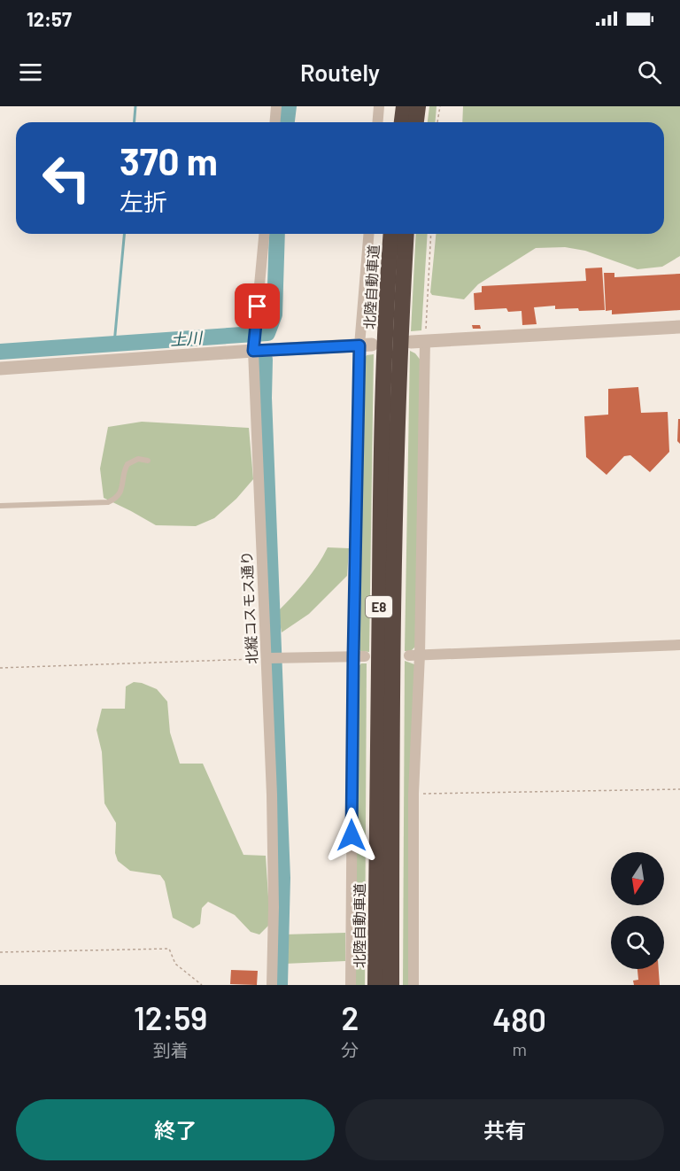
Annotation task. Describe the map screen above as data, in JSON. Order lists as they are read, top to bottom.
{
  "streets": {
    "highway": ["北陸自動車道", "E8"],
    "street": ["北縦コスモス通り"]
  },
  "water": ["土川"],
  "north": "bottom",
  "page": {
    "status": "12:57",
    "header": "Routely",
    "turn": ["370 m", "左折"],
    "eta": [
      "12:59",
      "到着",
      "2",
      "分",
      "480",
      "m"
    ],
    "buttons": ["終了", "共有"]
  }
}
